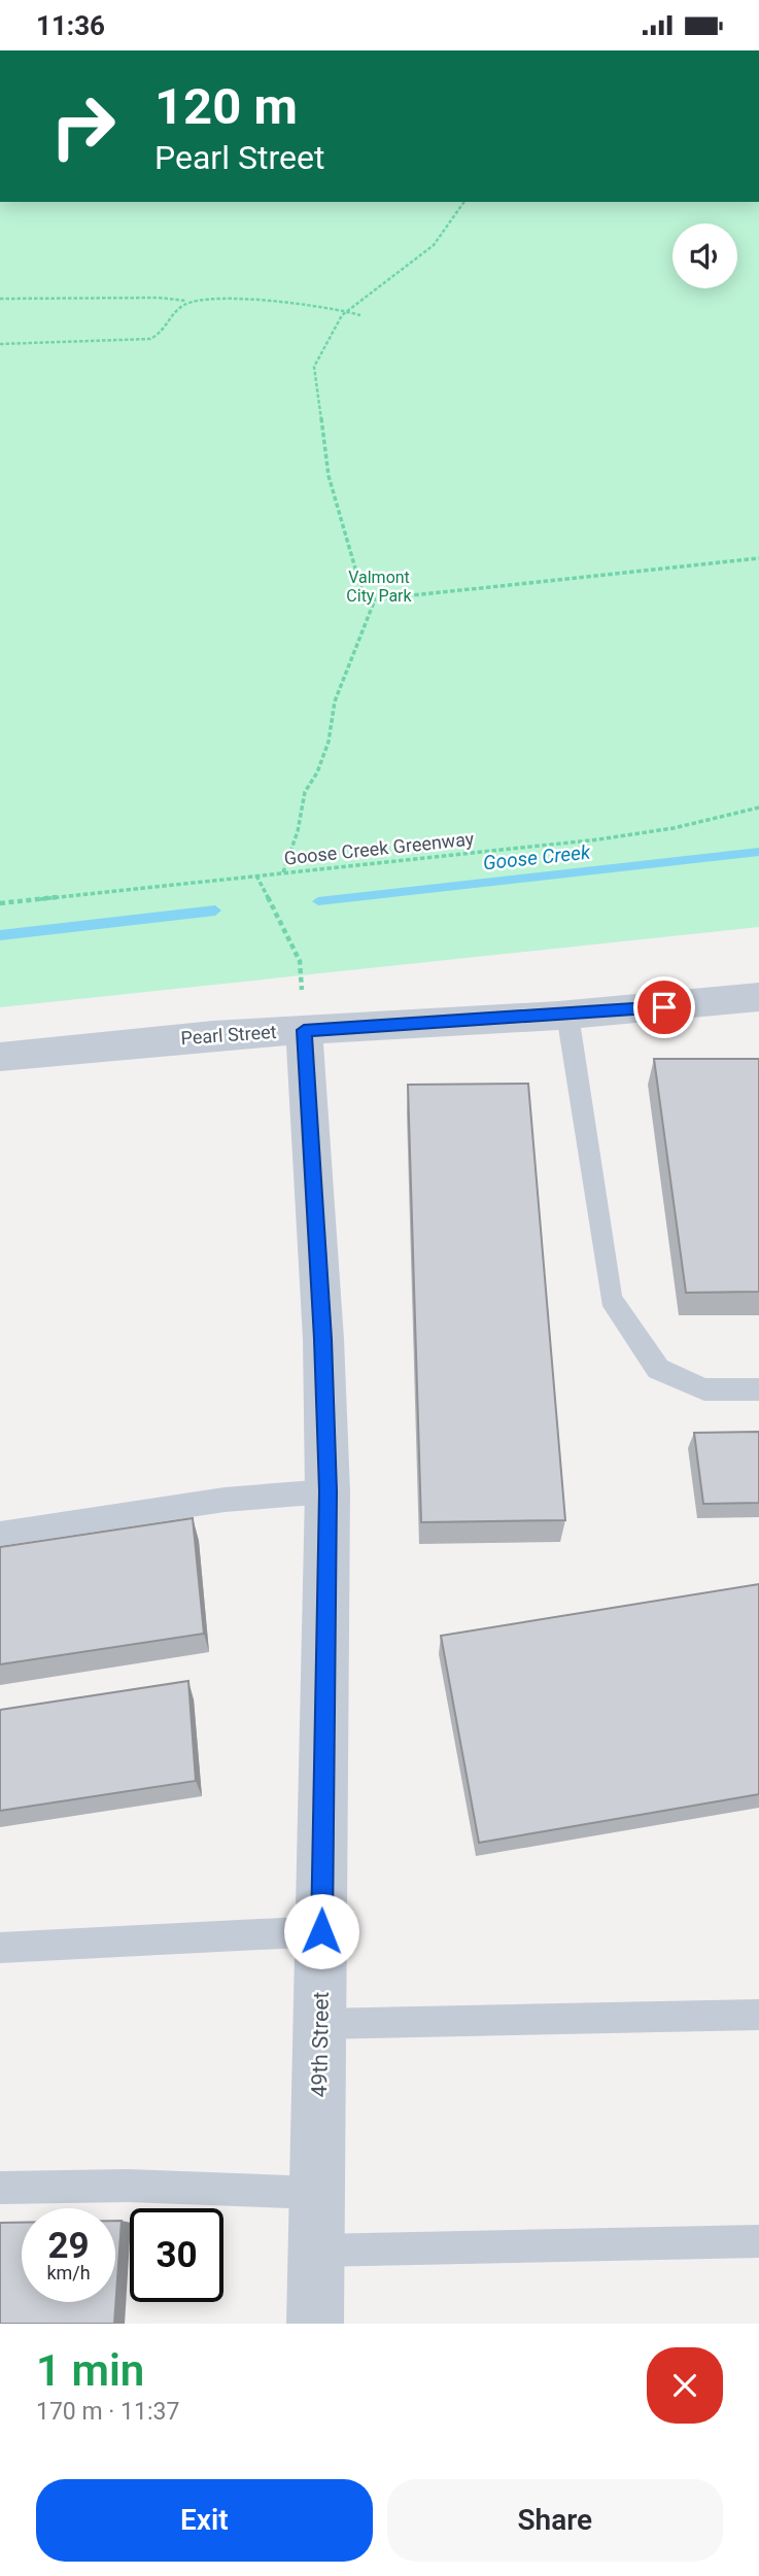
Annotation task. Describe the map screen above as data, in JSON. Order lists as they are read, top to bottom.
{
  "streets": {
    "street": ["Pearl Street", "49th Street"],
    "path": ["Goose Creek Greenway"]
  },
  "crossings": [
    ["Pearl Street", "49th Street"]
  ],
  "water": ["Goose Creek"],
  "parks": ["Valmont City Park"],
  "page": {
    "status": "11:36",
    "turn": ["120 m", "Pearl Street"],
    "speed": "29 km/h",
    "limit": "30",
    "heading": ["1 min", "170 m · 11:37"],
    "buttons": ["Exit", "Share"]
  }
}
